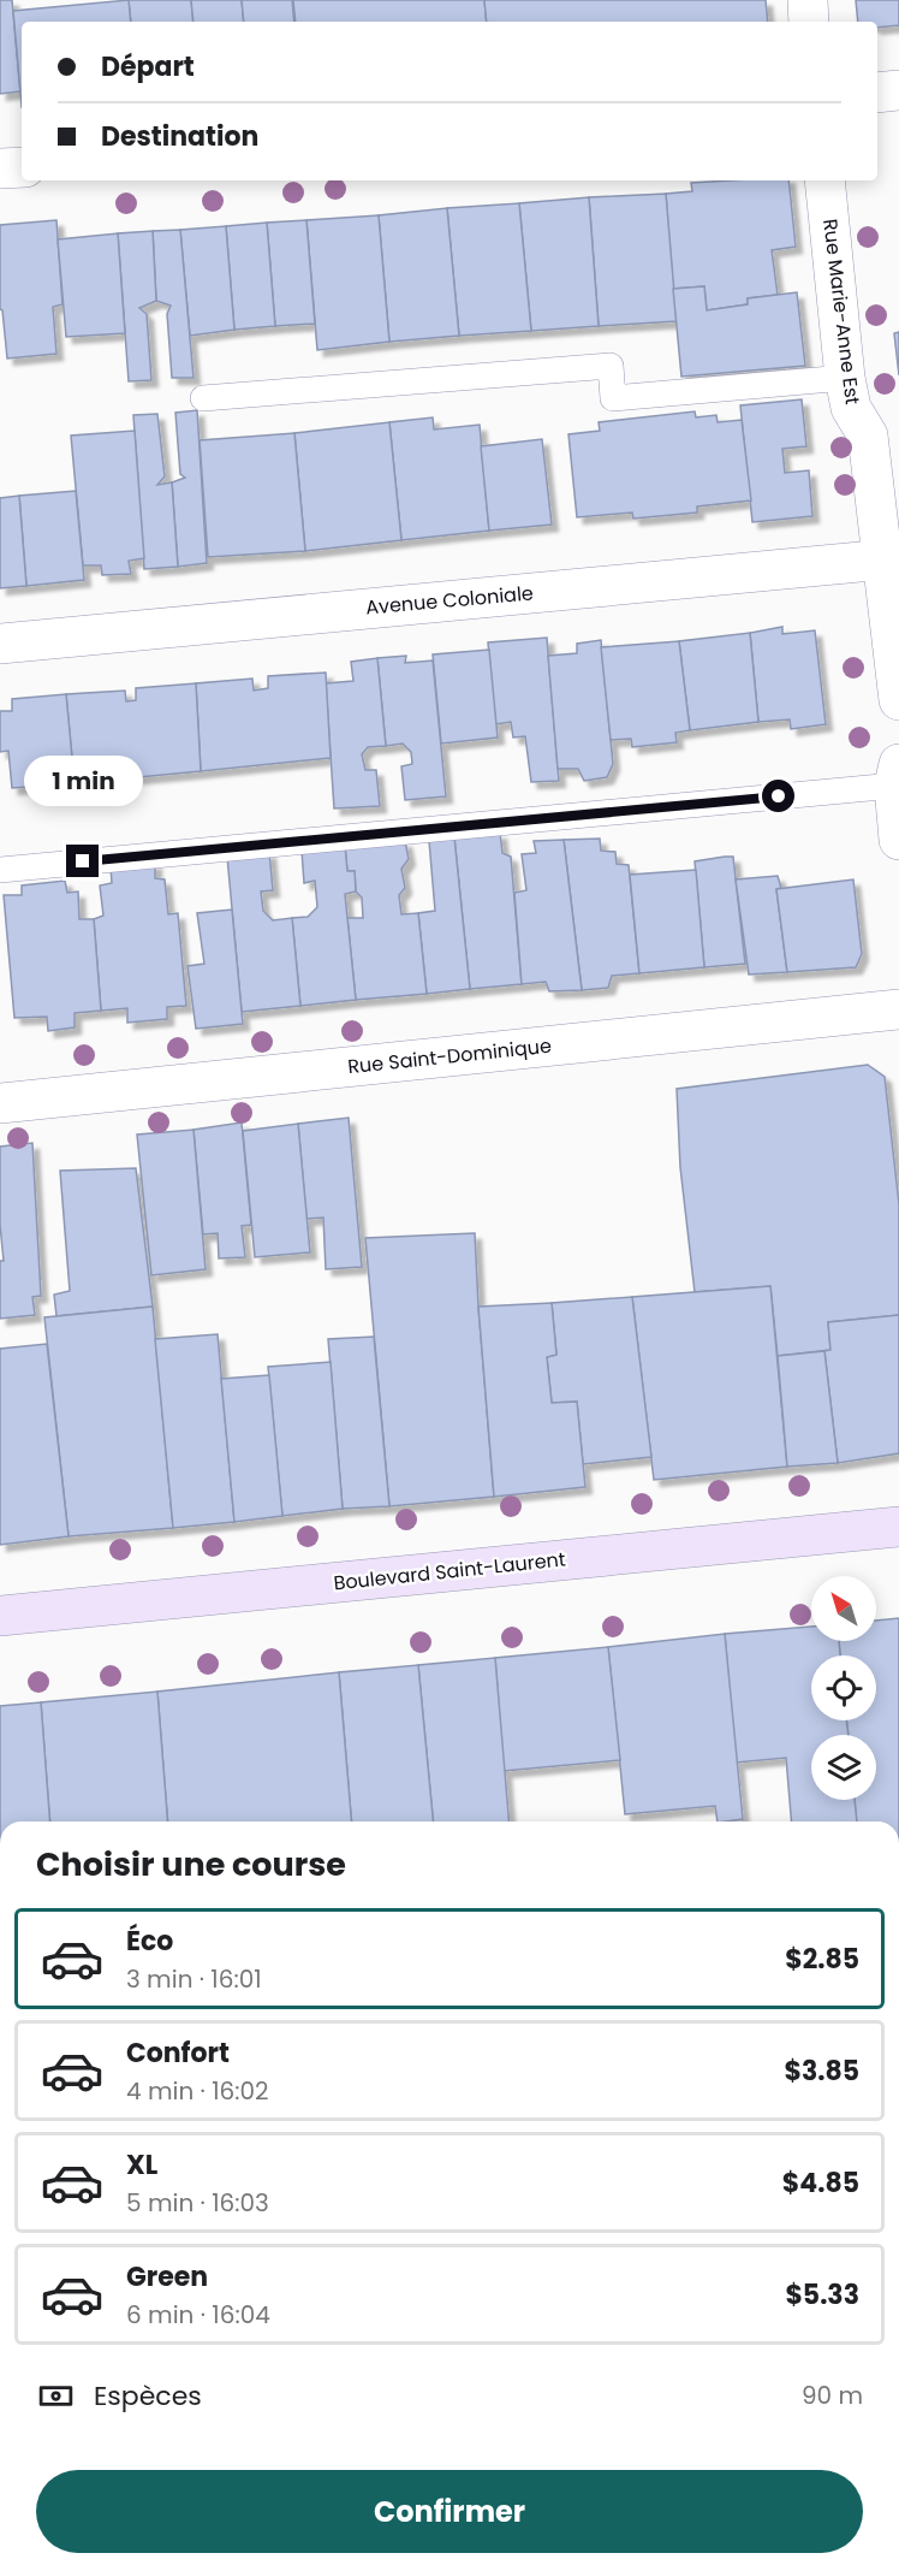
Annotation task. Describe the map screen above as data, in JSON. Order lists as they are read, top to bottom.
{
  "streets": {
    "main road": ["Boulevard Saint-Laurent"],
    "street": ["Rue Marie-Anne Est", "Avenue Coloniale", "Rue Saint-Dominique"]
  },
  "crossings": [
    ["Rue Marie-Anne Est", "Avenue Coloniale"]
  ],
  "north": "top left",
  "page": {
    "banner": ["Départ", "Destination"],
    "bubble": "1 min",
    "heading": "Choisir une course",
    "list": [
      {
        "name": "Éco",
        "note": "3 min · 16:01",
        "value": "$2.85"
      },
      {
        "name": "Confort",
        "note": "4 min · 16:02",
        "value": "$3.85"
      },
      {
        "name": "XL",
        "note": "5 min · 16:03",
        "value": "$4.85"
      },
      {
        "name": "Green",
        "note": "6 min · 16:04",
        "value": "$5.33"
      }
    ],
    "pay": ["Espèces", "90 m"],
    "buttons": "Confirmer"
  }
}
